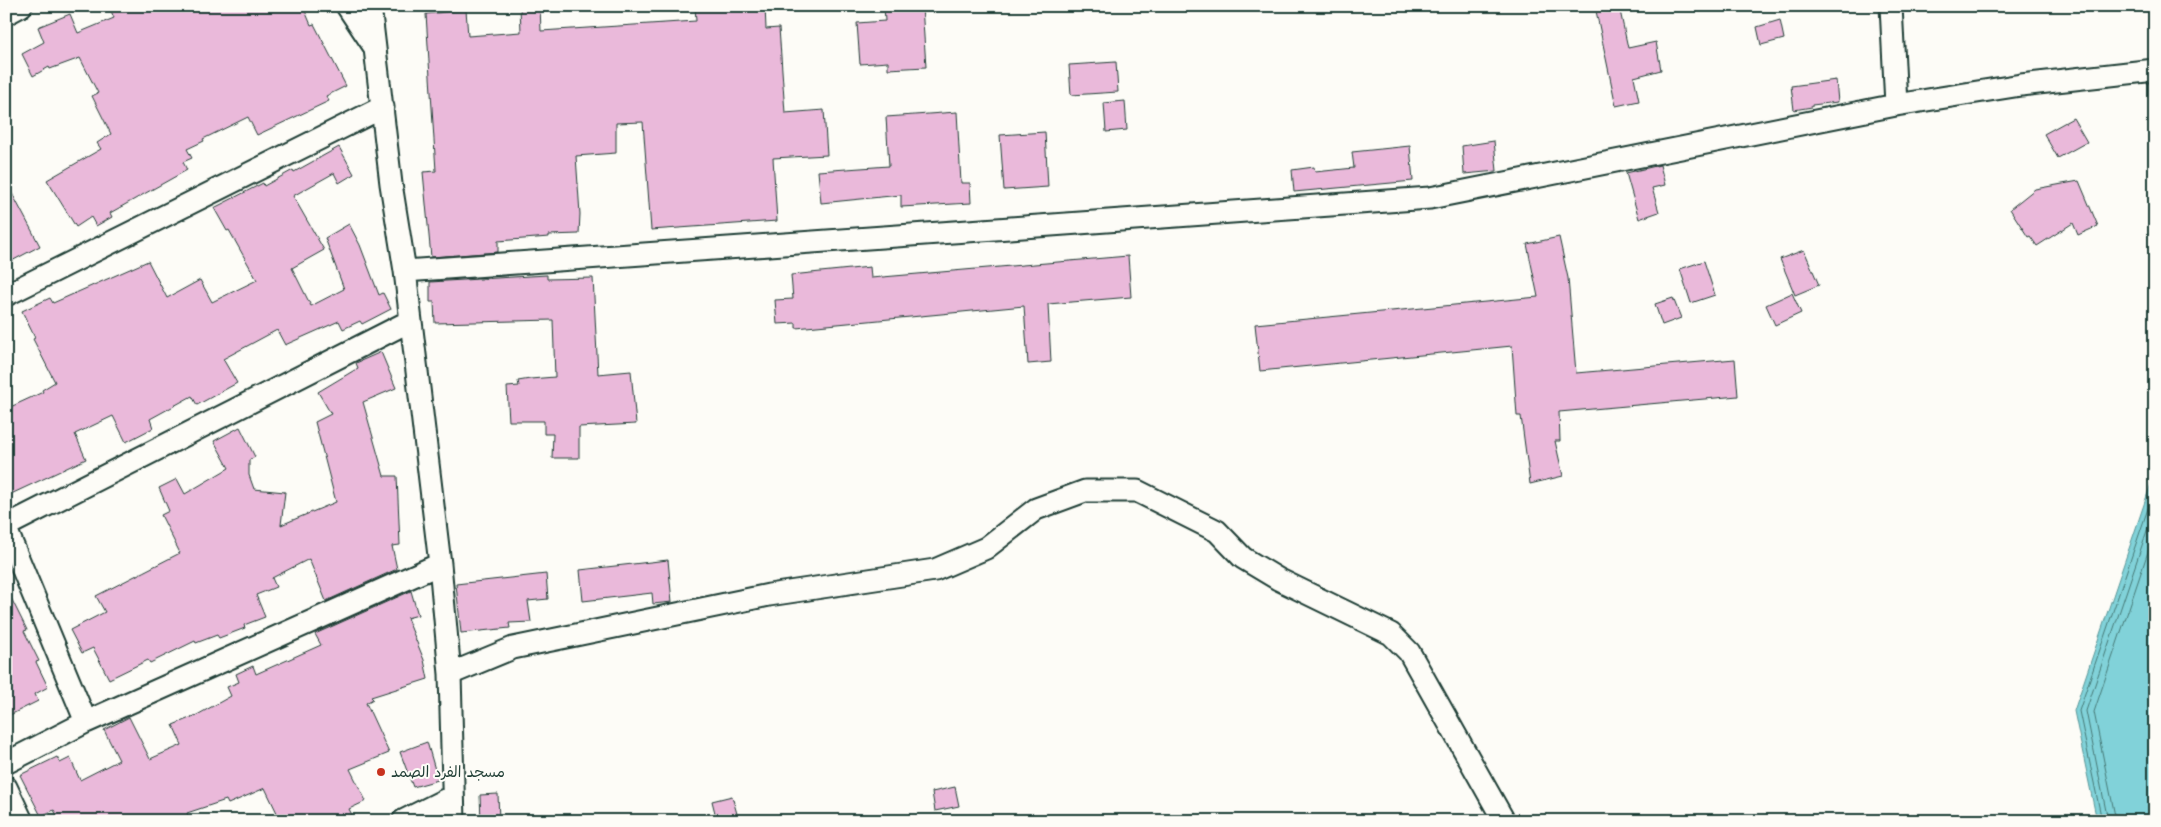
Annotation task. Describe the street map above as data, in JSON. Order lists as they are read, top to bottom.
{
  "places": ["مسجد الفرد الصمد"]
}
